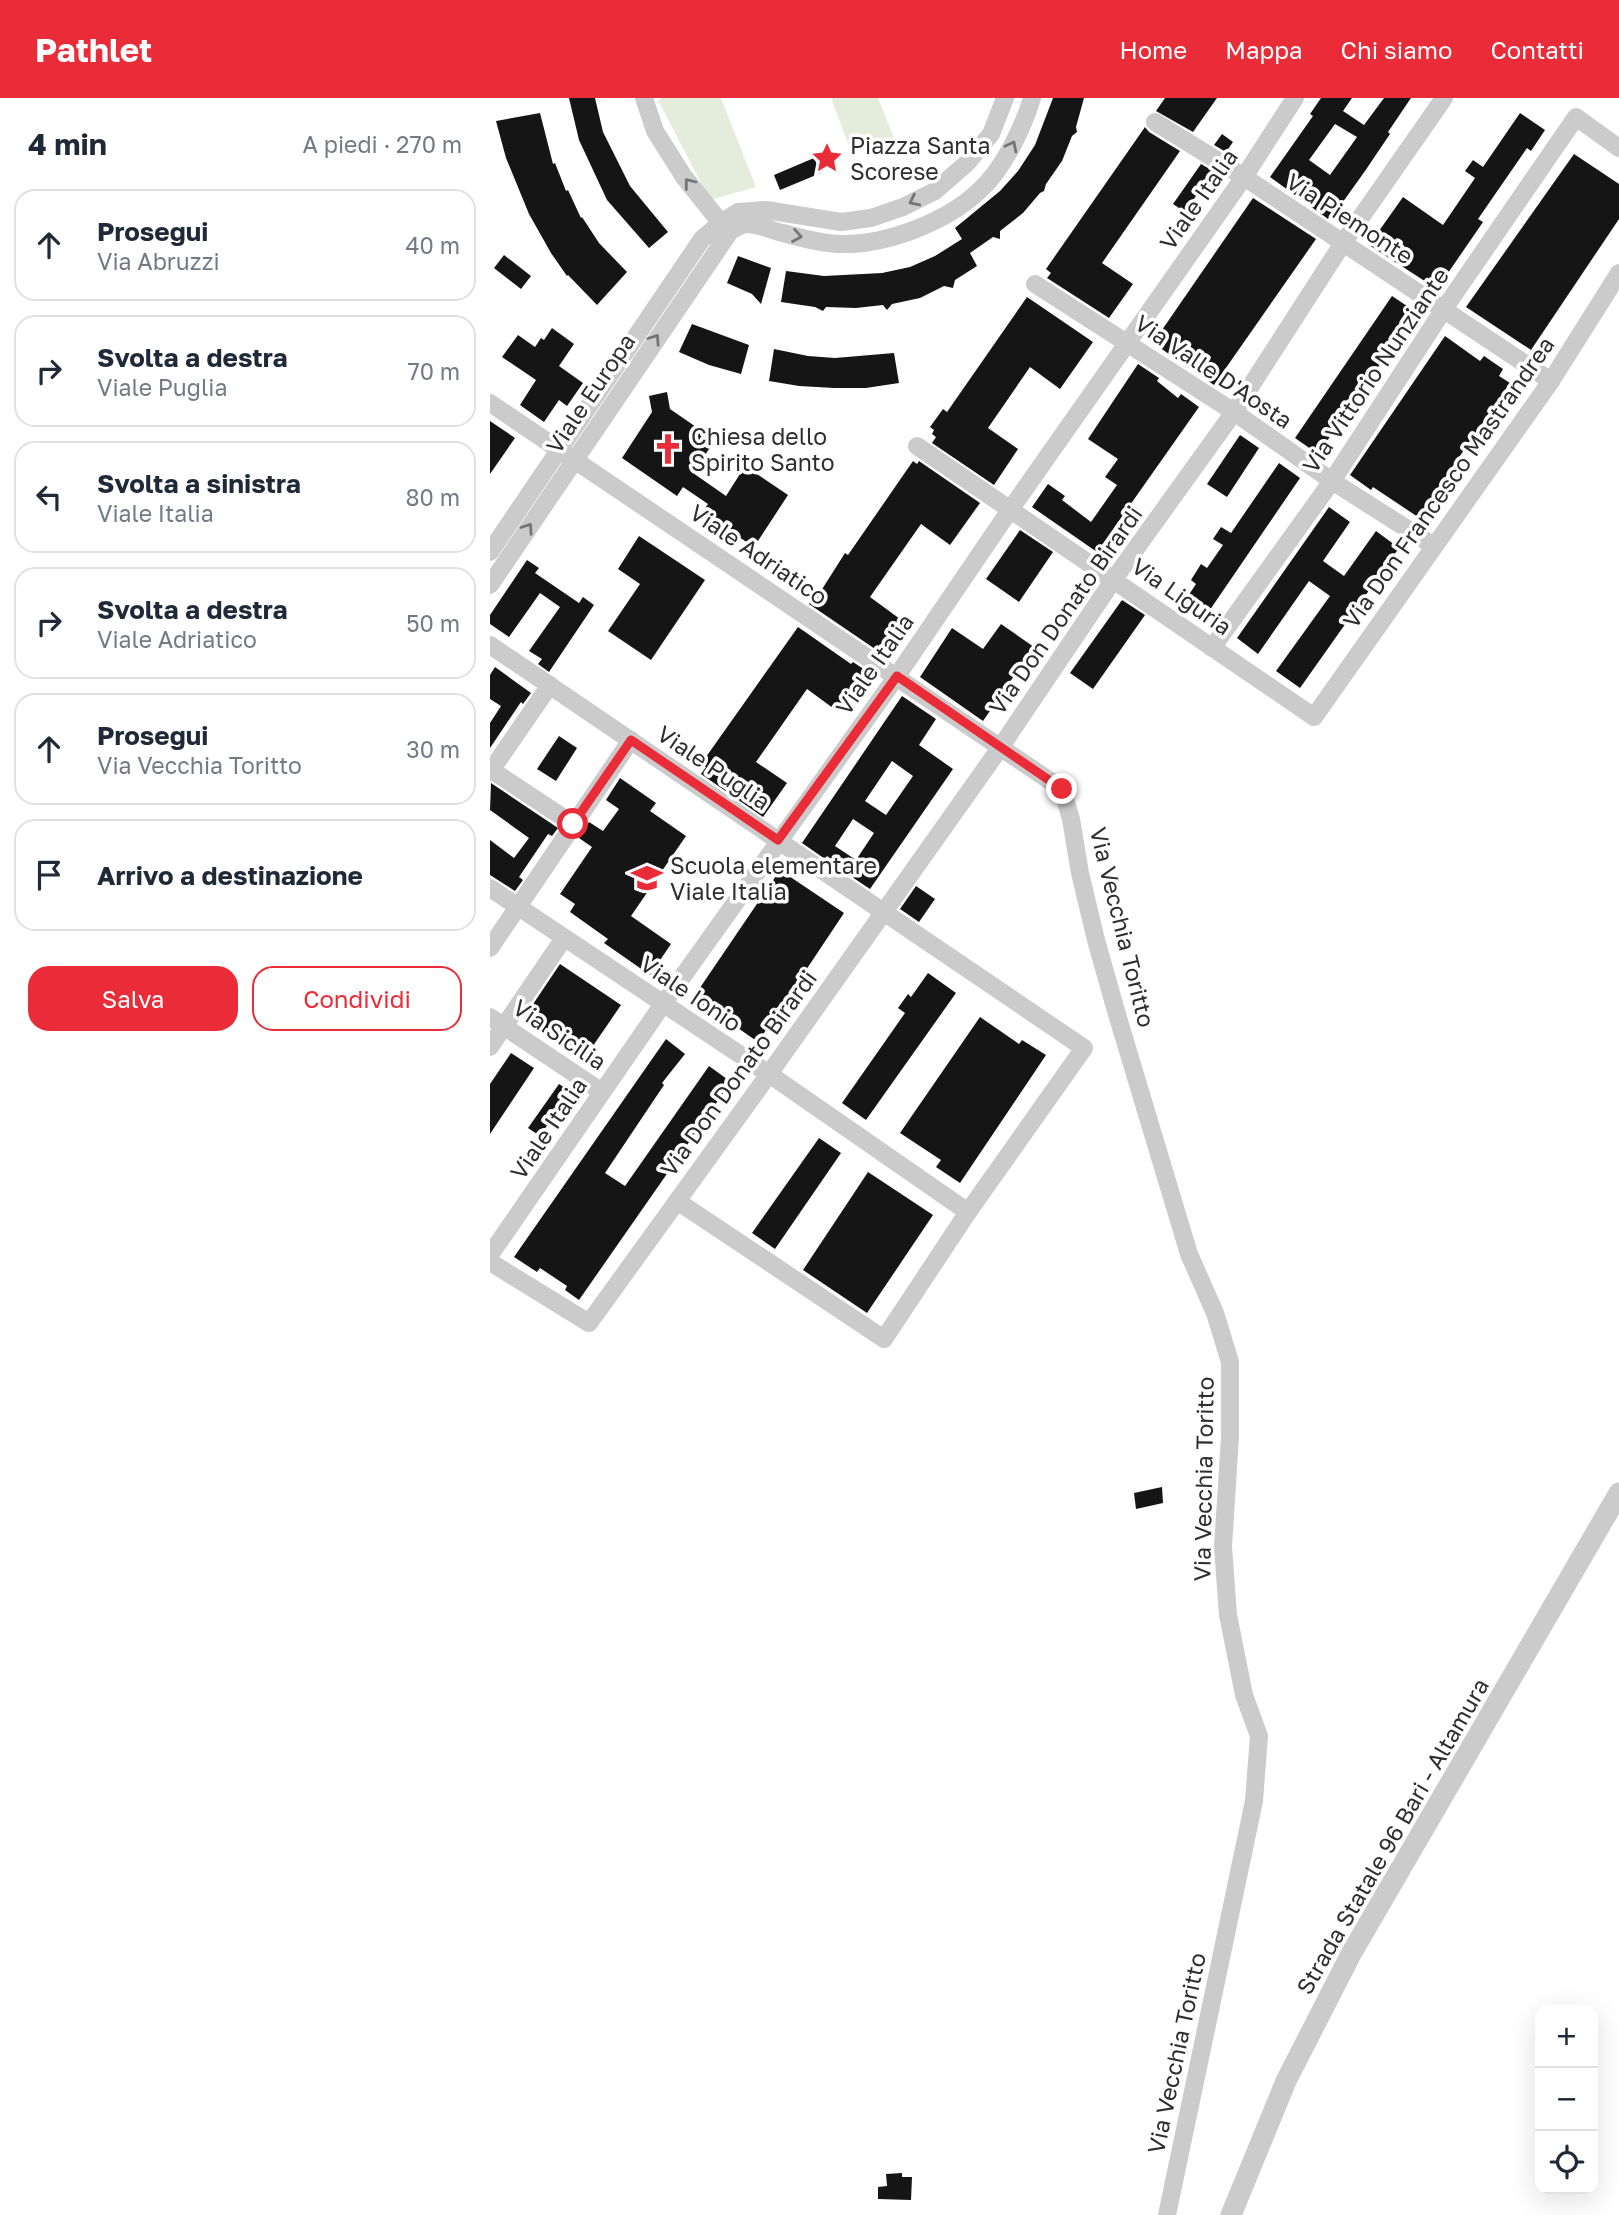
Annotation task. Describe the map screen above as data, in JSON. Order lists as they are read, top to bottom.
{
  "streets": {
    "street": [
      "Viale Italia",
      "Via Piemonte",
      "Via Vittorio Nunziante",
      "Via Valle D'Aosta",
      "Viale Europa",
      "Via Don Francesco Mastrandrea",
      "Viale Adriatico",
      "Via Liguria",
      "Via Don Donato Birardi",
      "Viale Puglia",
      "Via Vecchia Toritto",
      "Viale Ionio",
      "Via Sicilia",
      "Strada Statale 96 Bari - Altamura"
    ]
  },
  "crossings": [
    ["Viale Italia", "Via Piemonte"],
    ["Viale Italia", "Via Valle D'Aosta"],
    ["Viale Italia", "Viale Adriatico"],
    ["Viale Italia", "Via Liguria"],
    ["Viale Italia", "Viale Puglia"],
    ["Viale Italia", "Viale Ionio"],
    ["Viale Italia", "Via Sicilia"],
    ["Via Piemonte", "Via Vittorio Nunziante"],
    ["Via Piemonte", "Via Don Francesco Mastrandrea"],
    ["Via Piemonte", "Via Don Donato Birardi"],
    ["Via Vittorio Nunziante", "Via Valle D'Aosta"],
    ["Via Vittorio Nunziante", "Via Liguria"],
    ["Via Valle D'Aosta", "Via Don Francesco Mastrandrea"],
    ["Via Valle D'Aosta", "Via Don Donato Birardi"],
    ["Viale Europa", "Viale Adriatico"],
    ["Via Don Francesco Mastrandrea", "Via Liguria"],
    ["Viale Adriatico", "Via Don Donato Birardi"],
    ["Viale Adriatico", "Via Vecchia Toritto"],
    ["Via Liguria", "Via Don Donato Birardi"],
    ["Via Don Donato Birardi", "Viale Puglia"],
    ["Via Don Donato Birardi", "Via Vecchia Toritto"],
    ["Via Don Donato Birardi", "Viale Ionio"],
    ["Viale Puglia", "Viale Ionio"]
  ],
  "places": {
    "place": ["Piazza Santa Scorese"],
    "church": ["Chiesa dello Spirito Santo"],
    "school or university": ["Scuola elementare Viale Italia"]
  },
  "page": {
    "header": "Pathlet",
    "nav": [
      "Home",
      "Mappa",
      "Chi siamo",
      "Contatti"
    ],
    "heading": ["4 min", "A piedi · 270 m"],
    "list": [
      ["Prosegui", "Via Abruzzi", "40 m"],
      ["Svolta a destra", "Viale Puglia", "70 m"],
      ["Svolta a sinistra", "Viale Italia", "80 m"],
      ["Svolta a destra", "Viale Adriatico", "50 m"],
      ["Prosegui", "Via Vecchia Toritto", "30 m"],
      "Arrivo a destinazione"
    ],
    "buttons": ["Salva", "Condividi"],
    "map_buttons": ["+", "−"]
  }
}
